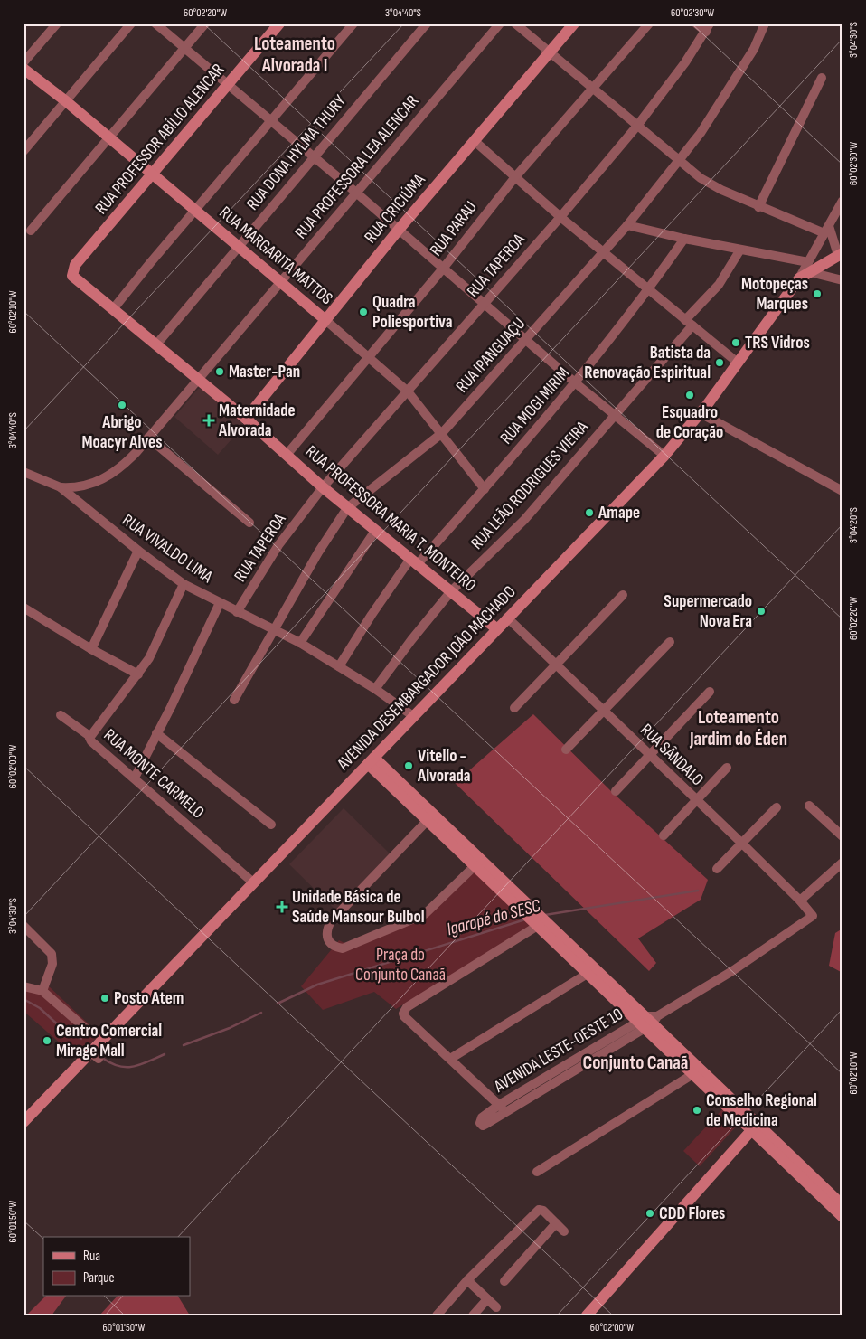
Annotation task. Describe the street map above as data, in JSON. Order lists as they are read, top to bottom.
{
  "streets": {
    "street": [
      "RUA PROFESSOR ABÍLIO ALENCAR",
      "RUA DONA HYLMA THURY",
      "RUA PROFESSORA LEA ALENCAR",
      "RUA CRICIÚMA",
      "RUA PARAU",
      "RUA MARGARITA MATTOS",
      "RUA TAPEROA",
      "RUA IPANGUAÇU",
      "RUA MOGI MIRIM",
      "RUA LEÃO RODRIGUES VIEIRA",
      "RUA PROFESSORA MARIA T. MONTEIRO",
      "RUA VIVALDO LIMA",
      "AVENIDA DESEMBARGADOR JOÃO MACHADO",
      "RUA SÂNDALO",
      "RUA MONTE CARMELO",
      "AVENIDA LESTE-OESTE 10"
    ]
  },
  "crossings": [
    ["RUA PROFESSOR ABÍLIO ALENCAR", "RUA MARGARITA MATTOS"],
    ["RUA PROFESSOR ABÍLIO ALENCAR", "RUA PROFESSORA MARIA T. MONTEIRO"],
    ["RUA DONA HYLMA THURY", "RUA MARGARITA MATTOS"],
    ["RUA DONA HYLMA THURY", "RUA PROFESSORA MARIA T. MONTEIRO"],
    ["RUA PROFESSORA LEA ALENCAR", "RUA MARGARITA MATTOS"],
    ["RUA PROFESSORA LEA ALENCAR", "RUA PROFESSORA MARIA T. MONTEIRO"],
    ["RUA PROFESSORA LEA ALENCAR", "RUA VIVALDO LIMA"],
    ["RUA CRICIÚMA", "RUA MARGARITA MATTOS"],
    ["RUA CRICIÚMA", "RUA PROFESSORA MARIA T. MONTEIRO"],
    ["RUA PARAU", "RUA MARGARITA MATTOS"],
    ["RUA PARAU", "RUA PROFESSORA MARIA T. MONTEIRO"],
    ["RUA MARGARITA MATTOS", "RUA TAPEROA"],
    ["RUA MARGARITA MATTOS", "RUA IPANGUAÇU"],
    ["RUA MARGARITA MATTOS", "RUA MOGI MIRIM"],
    ["RUA TAPEROA", "RUA PROFESSORA MARIA T. MONTEIRO"],
    ["RUA TAPEROA", "RUA VIVALDO LIMA"],
    ["RUA IPANGUAÇU", "RUA PROFESSORA MARIA T. MONTEIRO"],
    ["RUA IPANGUAÇU", "RUA VIVALDO LIMA"],
    ["RUA MOGI MIRIM", "RUA PROFESSORA MARIA T. MONTEIRO"],
    ["RUA MOGI MIRIM", "RUA VIVALDO LIMA"],
    ["RUA LEÃO RODRIGUES VIEIRA", "RUA PROFESSORA MARIA T. MONTEIRO"],
    ["RUA LEÃO RODRIGUES VIEIRA", "RUA VIVALDO LIMA"],
    ["RUA PROFESSORA MARIA T. MONTEIRO", "AVENIDA DESEMBARGADOR JOÃO MACHADO"],
    ["RUA VIVALDO LIMA", "AVENIDA DESEMBARGADOR JOÃO MACHADO"],
    ["RUA VIVALDO LIMA", "RUA MONTE CARMELO"],
    ["AVENIDA DESEMBARGADOR JOÃO MACHADO", "RUA SÂNDALO"],
    ["AVENIDA DESEMBARGADOR JOÃO MACHADO", "RUA MONTE CARMELO"],
    ["RUA SÂNDALO", "AVENIDA LESTE-OESTE 10"]
  ],
  "districts": ["Loteamento Alvorada I", "Loteamento Jardim do Éden", "Conjunto Canaã"],
  "water": ["Igarapé do SESC"],
  "parks": ["Praça do Conjunto Canaã"],
  "places": {
    "other": [
      "Motopeças Marques",
      "Quadra Poliesportiva",
      "TRS Vidros",
      "Batista da Renovação Espiritual",
      "Master-Pan",
      "Esquadro de Coração",
      "Abrigo Moacyr Alves",
      "Amape",
      "Supermercado Nova Era",
      "Vitello - Alvorada",
      "Posto Atem",
      "Centro Comercial Mirage Mall",
      "Conselho Regional de Medicina",
      "CDD Flores"
    ],
    "health": ["Maternidade Alvorada", "Unidade Básica de Saúde Mansour Bulbol"]
  },
  "legend": ["Rua", "Parque"],
  "coordinates": [
    "60°02'20\"W",
    "3°04'40\"S",
    "60°02'30\"W",
    "3°04'30\"S",
    "60°02'10\"W",
    "3°04'20\"S",
    "60°02'00\"W",
    "60°01'50\"W"
  ]
}
